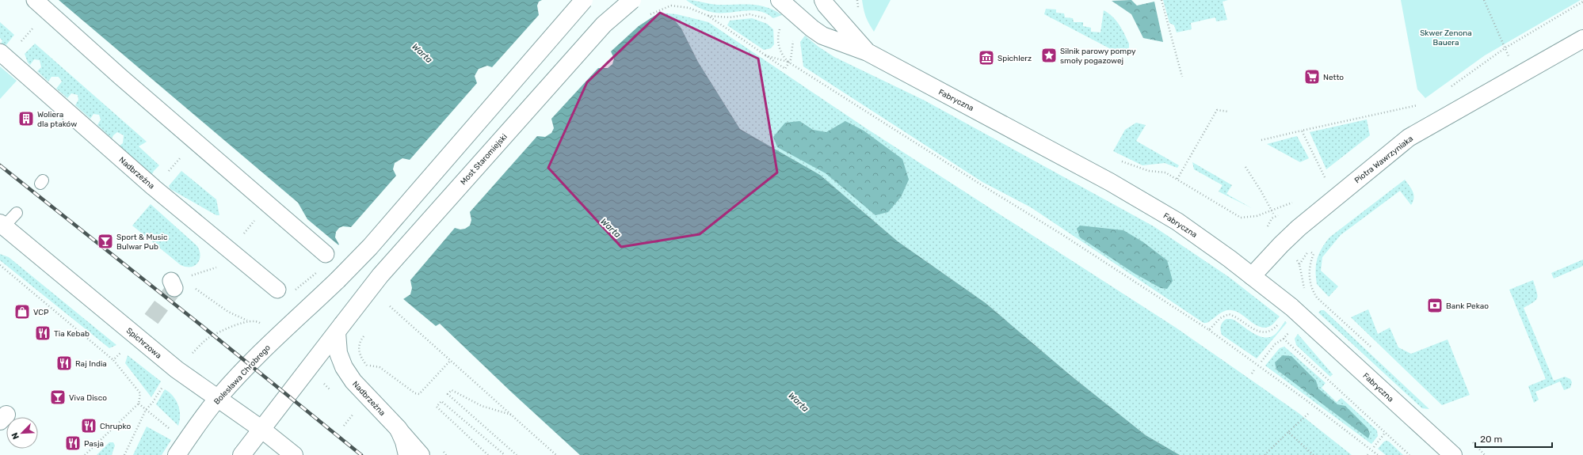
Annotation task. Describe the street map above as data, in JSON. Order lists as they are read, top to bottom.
{
  "streets": {
    "street": [
      "Fabryczna",
      "Most Staromiejski",
      "Piotra Wawrzyniaka",
      "Nadbrzeżna",
      "Spichrzowa",
      "Bolesława Chrobrego"
    ]
  },
  "crossings": [
    ["Fabryczna", "Piotra Wawrzyniaka"],
    ["Most Staromiejski", "Nadbrzeżna"],
    ["Spichrzowa", "Bolesława Chrobrego"]
  ],
  "water": ["Warta"],
  "parks": ["Skwer Zenona Bauera"],
  "places": {
    "place": ["Silnik parowy pompy smoły pogazowej"],
    "museum": ["Spichlerz"],
    "supermarket": ["Netto"],
    "building": ["Woliera dla ptaków"],
    "bar": ["Sport & Music Bulwar Pub", "Viva Disco"],
    "bank": ["Bank Pekao"],
    "shop": ["VCP"],
    "restaurant": [
      "Tia Kebab",
      "Raj India",
      "Chrupko",
      "Pasja"
    ]
  },
  "scale_bar": "20 m",
  "north": "bottom left"
}
